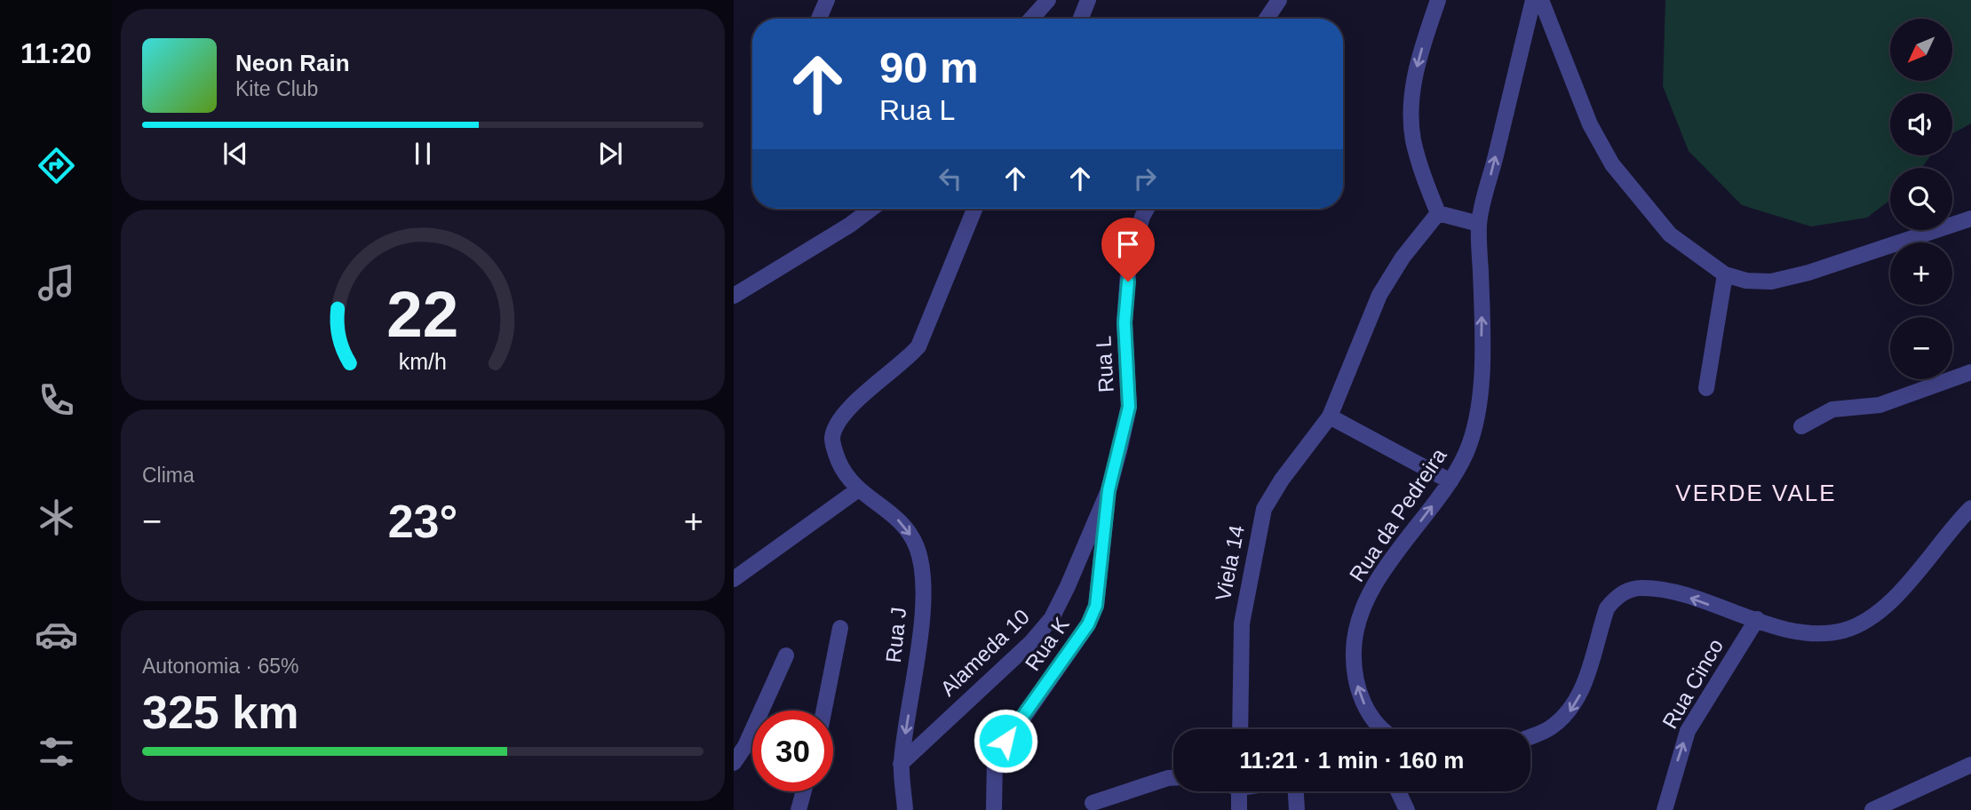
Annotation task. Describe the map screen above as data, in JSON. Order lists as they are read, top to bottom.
{
  "streets": {
    "street": [
      "Rua L",
      "Rua da Pedreira",
      "Viela 14",
      "Rua J",
      "Rua K",
      "Alameda 10",
      "Rua Cinco"
    ]
  },
  "crossings": [
    ["Rua L", "Rua K"],
    ["Rua L", "Alameda 10"],
    ["Rua J", "Alameda 10"],
    ["Rua K", "Alameda 10"]
  ],
  "one_way": ["Rua da Pedreira", "Rua J", "Rua Cinco"],
  "districts": ["VERDE VALE"],
  "north": "bottom left",
  "page": {
    "tabs": "11:20",
    "map_buttons": ["+", "−"],
    "turn": ["90 m", "Rua L"],
    "song": ["Neon Rain", "Kite Club"],
    "tile": [
      "Clima",
      ["Autonomia · 65%", "325 km"]
    ],
    "heat": ["−", "23°", "+"],
    "limit": "30",
    "trip": "11:21 · 1 min · 160 m",
    "gauge": ["22", "km/h"]
  }
}
